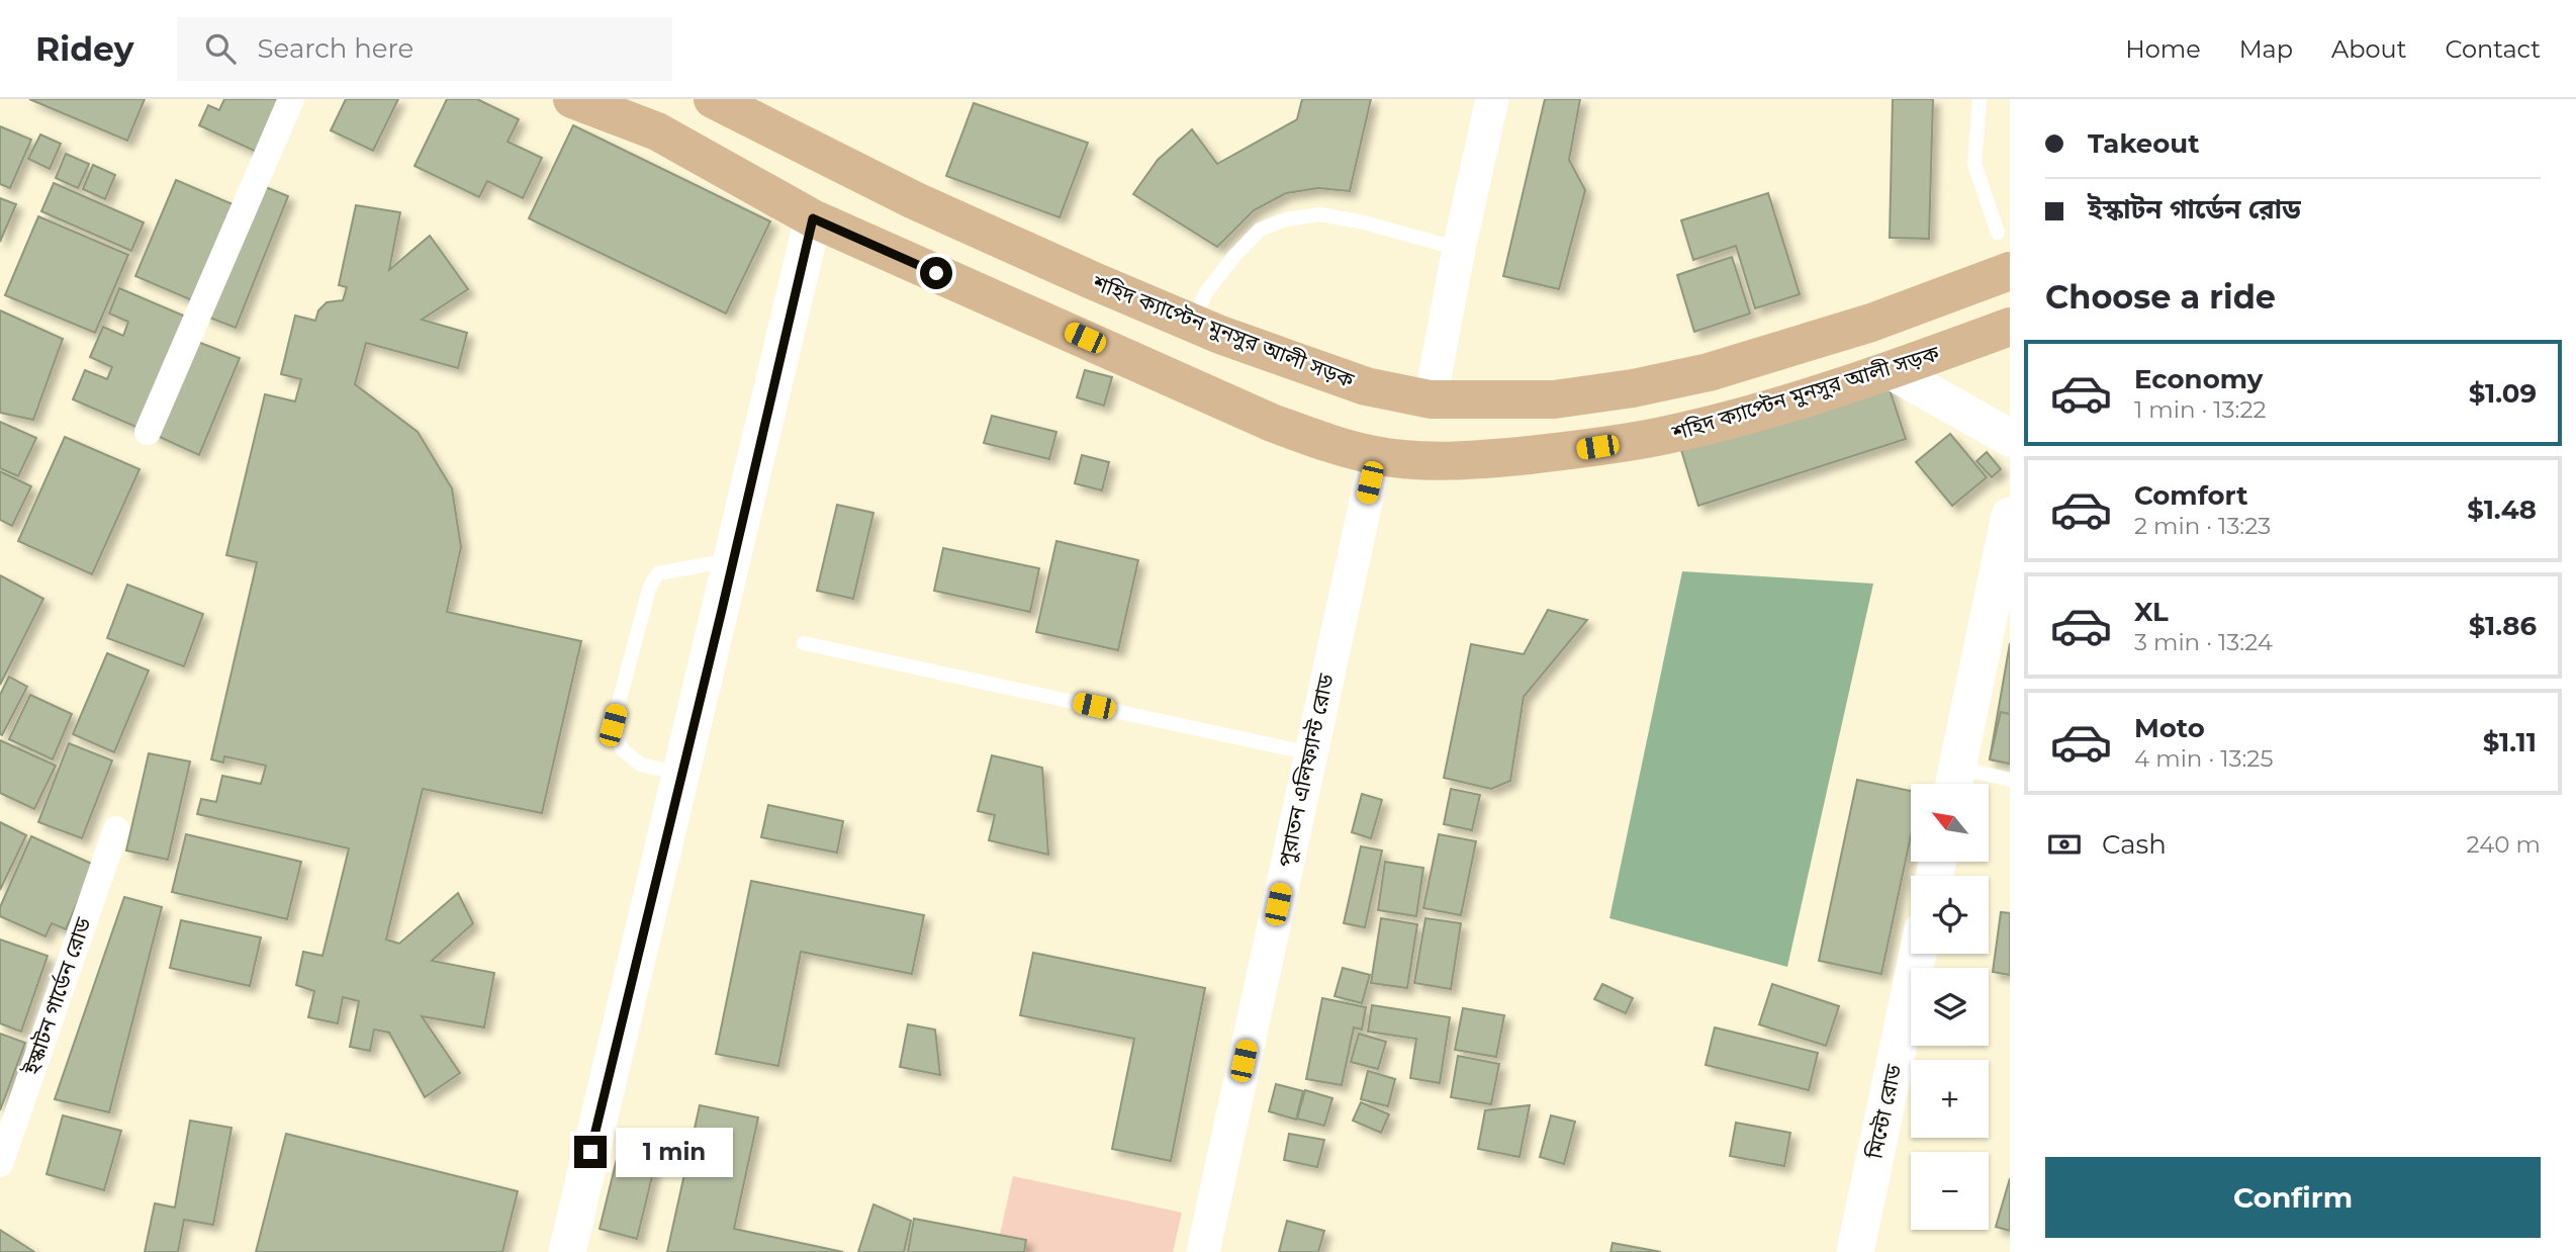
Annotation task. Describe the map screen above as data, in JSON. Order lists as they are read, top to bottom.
{
  "streets": {
    "main road": ["শহিদ ক্যাপ্টেন মুনসুর আলী সড়ক", "মিন্টো রোড"],
    "street": ["পুরাতন এলিফ্যান্ট রোড", "ইস্কাটন গার্ডেন রোড"]
  },
  "crossings": [
    ["শহিদ ক্যাপ্টেন মুনসুর আলী সড়ক", "পুরাতন এলিফ্যান্ট রোড"]
  ],
  "north": "top left",
  "page": {
    "header": "Ridey",
    "search": "Search here",
    "nav": [
      "Home",
      "Map",
      "About",
      "Contact"
    ],
    "banner": ["Takeout", "ইস্কাটন গার্ডেন রোড"],
    "heading": "Choose a ride",
    "list": [
      {
        "name": "Economy",
        "note": "1 min · 13:22",
        "value": "$1.09"
      },
      {
        "name": "Comfort",
        "note": "2 min · 13:23",
        "value": "$1.48"
      },
      {
        "name": "XL",
        "note": "3 min · 13:24",
        "value": "$1.86"
      },
      {
        "name": "Moto",
        "note": "4 min · 13:25",
        "value": "$1.11"
      }
    ],
    "map_buttons": ["+", "−"],
    "pay": ["Cash", "240 m"],
    "bubble": "1 min",
    "buttons": "Confirm"
  }
}
